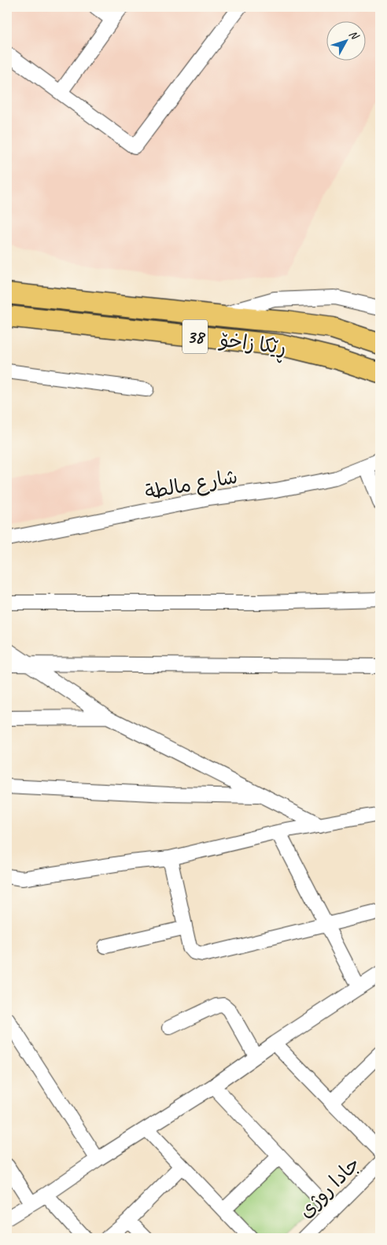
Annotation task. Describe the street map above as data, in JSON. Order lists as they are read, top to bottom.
{
  "streets": {
    "highway": ["38", "ڕێکا زاخۆ"],
    "street": ["شارع مالطة", "جادا روژی"]
  },
  "north": "top right"
}
